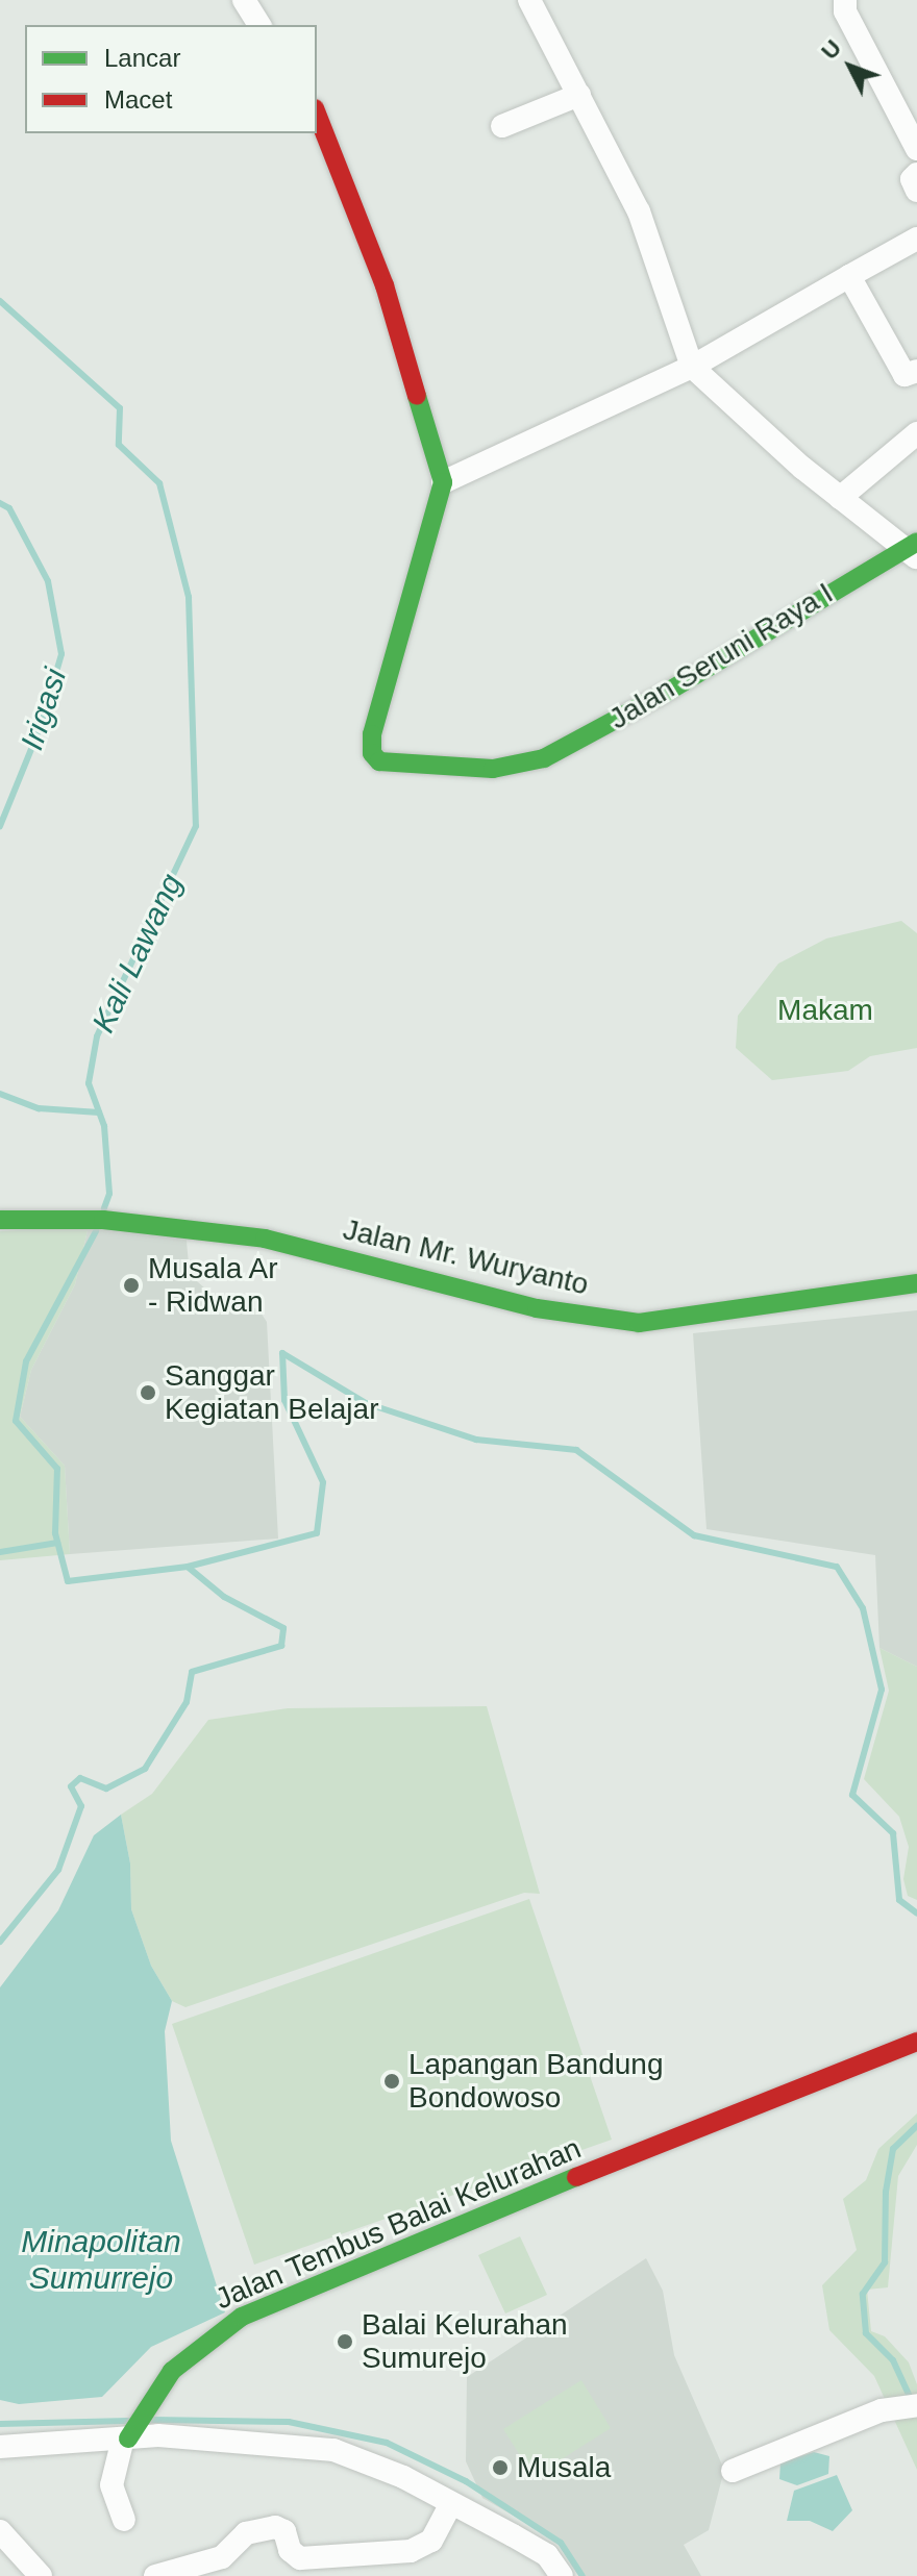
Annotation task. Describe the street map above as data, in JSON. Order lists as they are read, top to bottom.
{
  "streets": {
    "street": ["Jalan Seruni Raya I", "Jalan Mr. Wuryanto", "Jalan Tembus Balai Kelurahan"]
  },
  "water": ["Irigasi", "Kali Lawang", "Minapolitan Sumurrejo"],
  "parks": ["Makam"],
  "places": [
    "Musala Ar - Ridwan",
    "Sanggar Kegiatan Belajar",
    "Lapangan Bandung Bondowoso",
    "Balai Kelurahan Sumurejo",
    "Musala"
  ],
  "legend": ["Lancar", "Macet"],
  "north": "top left"
}
